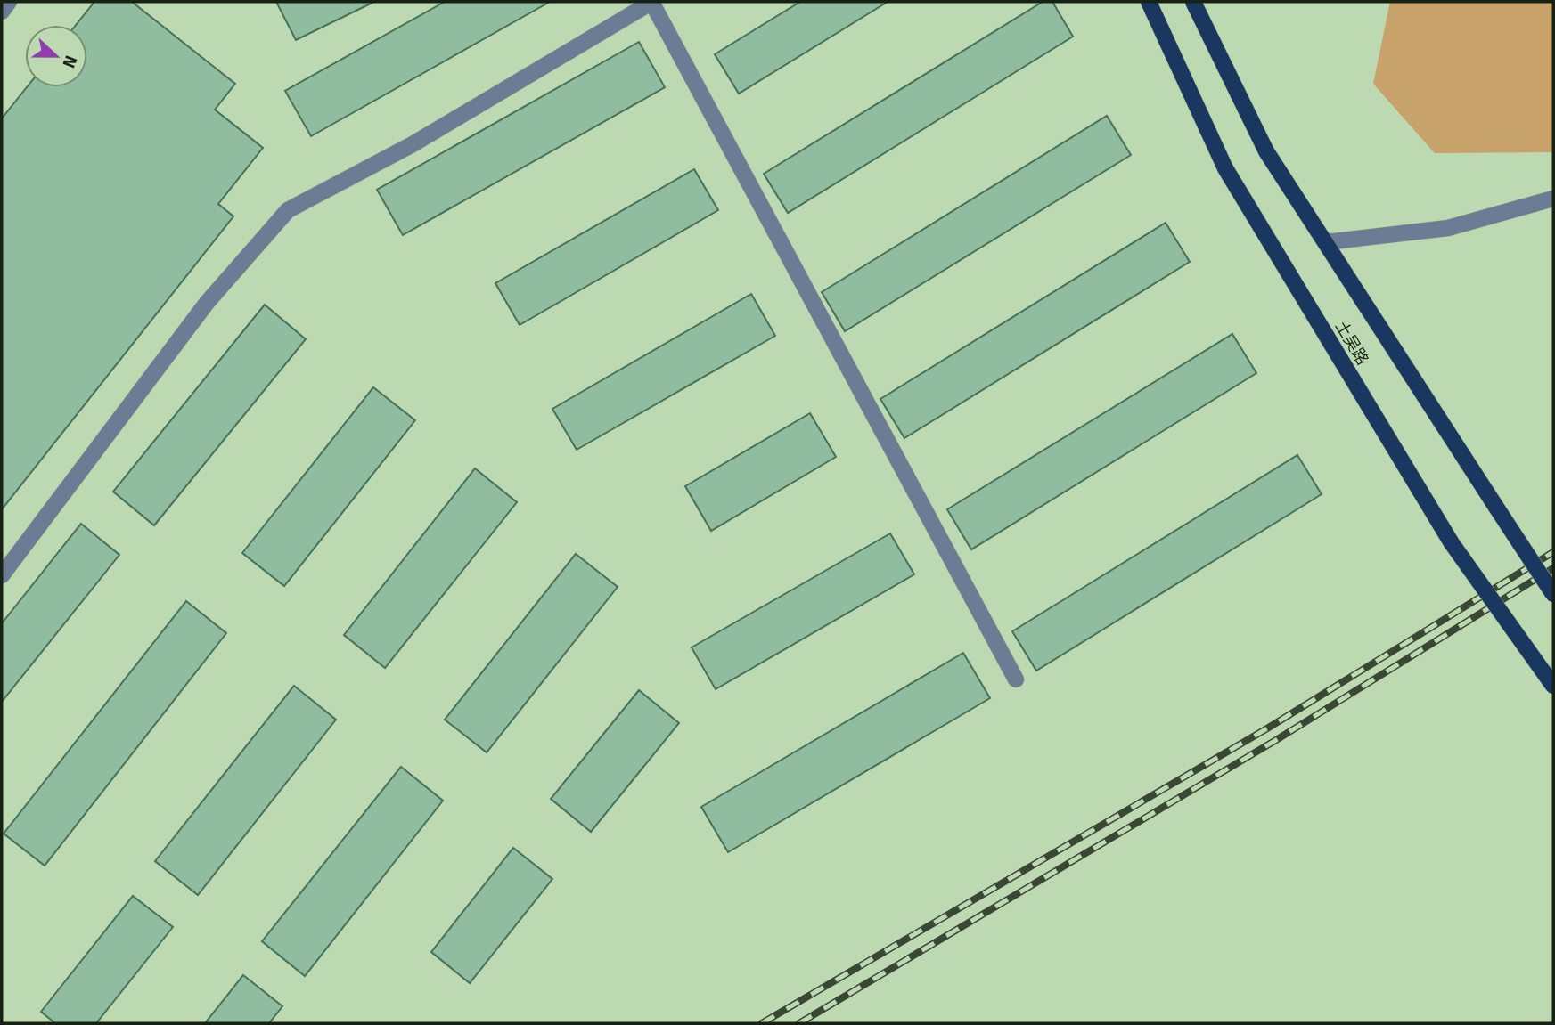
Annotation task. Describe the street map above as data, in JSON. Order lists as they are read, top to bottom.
{
  "streets": {
    "main road": ["土吴路"]
  },
  "north": "right"
}
